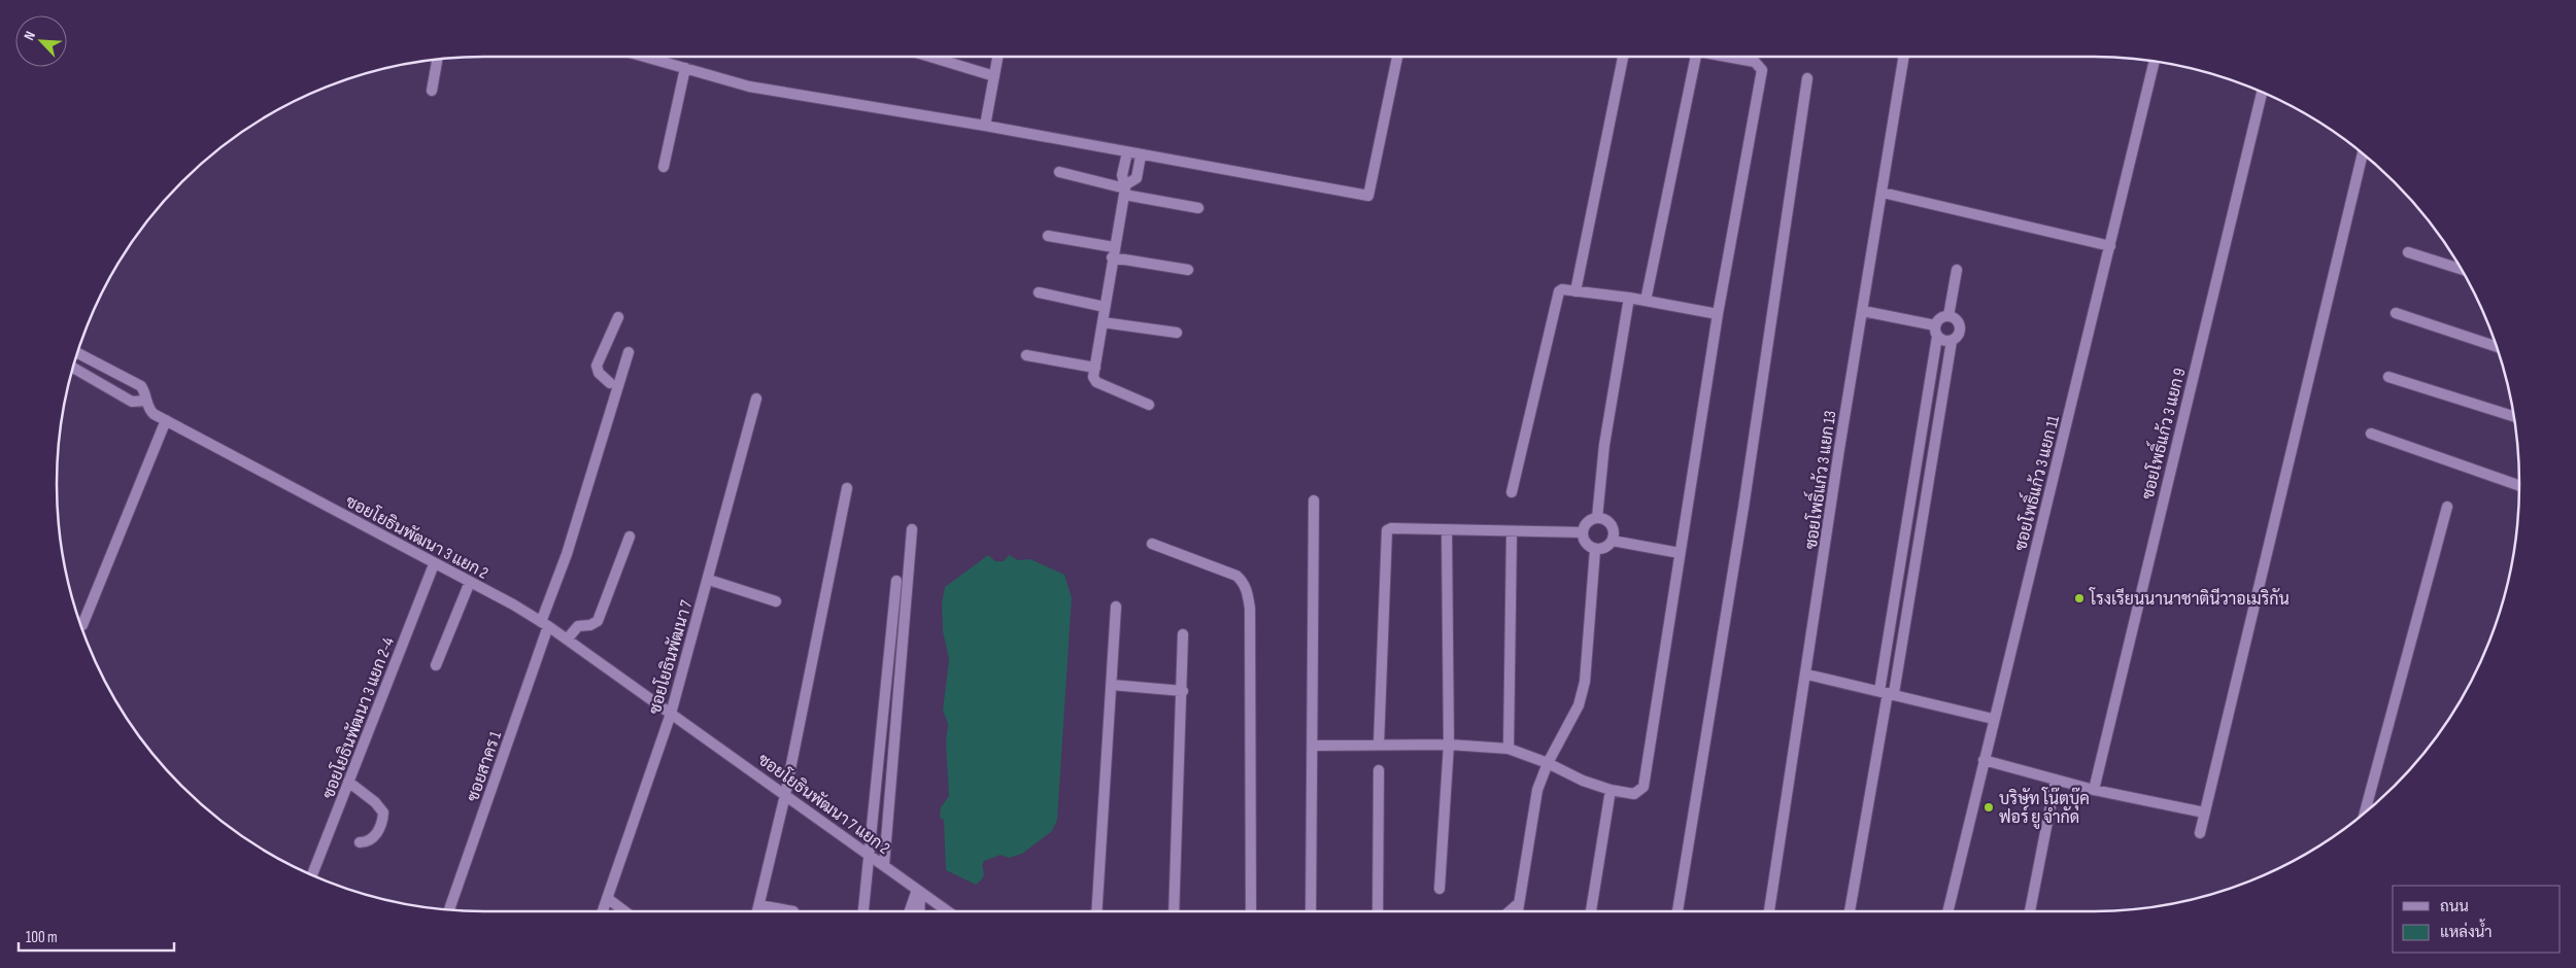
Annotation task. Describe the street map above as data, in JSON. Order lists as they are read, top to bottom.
{
  "streets": {
    "street": [
      "ซอยโพธิ์แก้ว 3 แยก 9",
      "ซอยโพธิ์แก้ว 3 แยก 13",
      "ซอยโพธิ์แก้ว 3 แยก 11",
      "ซอยโยธินพัฒนา 3 แยก 2",
      "ซอยโยธินพัฒนา 7",
      "ซอยโยธินพัฒนา 3 แยก 2-4",
      "ซอยสาคร 1",
      "ซอยโยธินพัฒนา 7 แยก 2"
    ]
  },
  "crossings": [
    ["ซอยโยธินพัฒนา 3 แยก 2", "ซอยโยธินพัฒนา 7"],
    ["ซอยโยธินพัฒนา 3 แยก 2", "ซอยโยธินพัฒนา 3 แยก 2-4"],
    ["ซอยโยธินพัฒนา 3 แยก 2", "ซอยสาคร 1"],
    ["ซอยโยธินพัฒนา 3 แยก 2", "ซอยโยธินพัฒนา 7 แยก 2"],
    ["ซอยโยธินพัฒนา 7", "ซอยโยธินพัฒนา 7 แยก 2"]
  ],
  "places": ["โรงเรียนนานาชาตินีวาอเมริกัน", "บริษัท โน๊ตบุ๊ค ฟอร์ ยู จำกัด"],
  "legend": ["ถนน", "แหล่งน้ำ"],
  "scale_bar": "100 m",
  "north": "top left"
}
